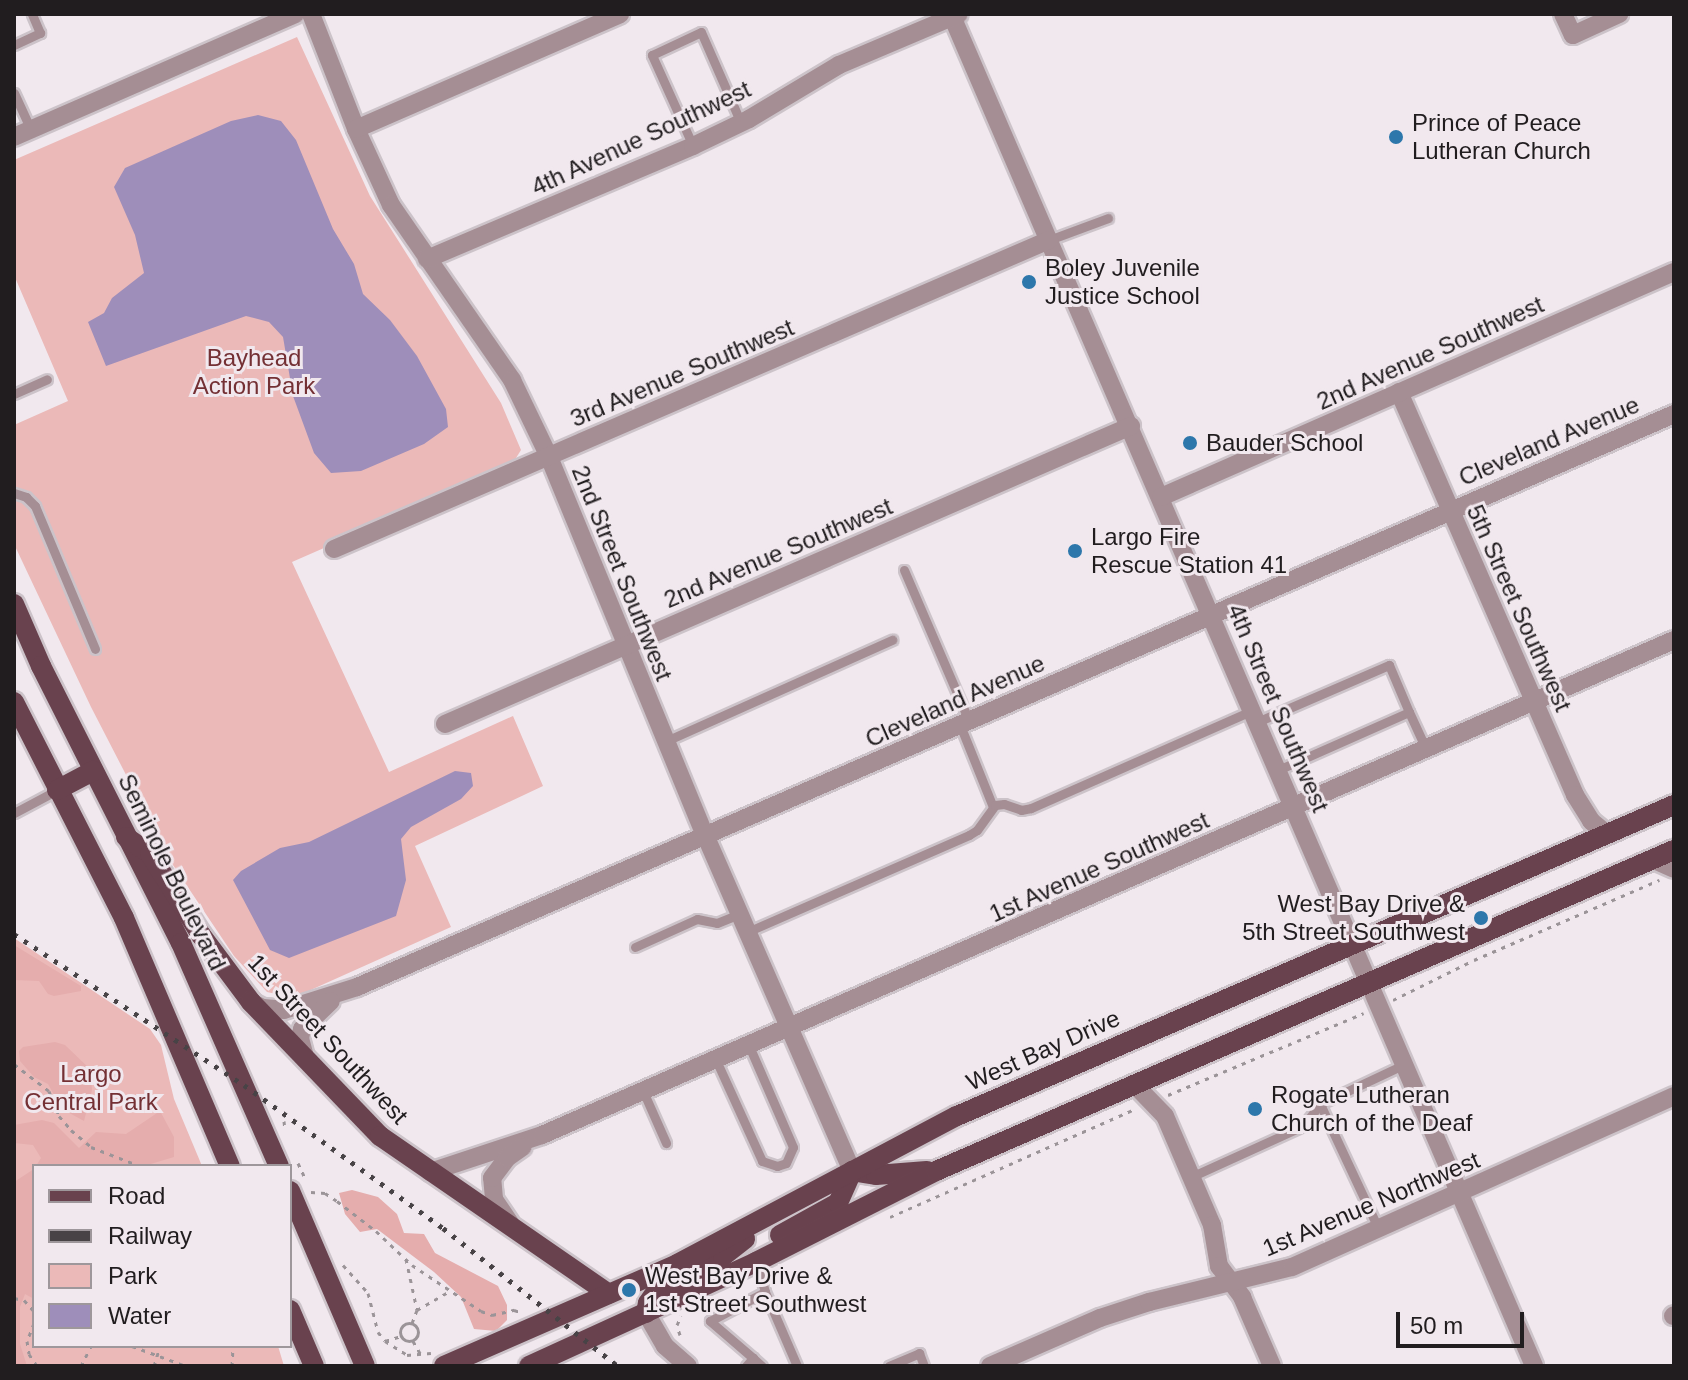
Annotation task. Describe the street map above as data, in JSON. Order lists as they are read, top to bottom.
{
  "streets": {
    "main road": ["Seminole Boulevard", "1st Street Southwest", "West Bay Drive"],
    "street": [
      "4th Avenue Southwest",
      "2nd Avenue Southwest",
      "3rd Avenue Southwest",
      "Cleveland Avenue",
      "2nd Street Southwest",
      "5th Street Southwest",
      "4th Street Southwest",
      "1st Avenue Southwest",
      "1st Avenue Northwest"
    ]
  },
  "crossings": [
    ["4th Avenue Southwest", "2nd Street Southwest"],
    ["4th Avenue Southwest", "4th Street Southwest"],
    ["2nd Avenue Southwest", "2nd Street Southwest"],
    ["2nd Avenue Southwest", "5th Street Southwest"],
    ["2nd Avenue Southwest", "4th Street Southwest"],
    ["3rd Avenue Southwest", "2nd Street Southwest"],
    ["3rd Avenue Southwest", "4th Street Southwest"],
    ["Cleveland Avenue", "2nd Street Southwest"],
    ["Cleveland Avenue", "5th Street Southwest"],
    ["Cleveland Avenue", "4th Street Southwest"],
    ["Cleveland Avenue", "1st Street Southwest"],
    ["2nd Street Southwest", "1st Avenue Southwest"],
    ["2nd Street Southwest", "West Bay Drive"],
    ["5th Street Southwest", "1st Avenue Southwest"],
    ["5th Street Southwest", "West Bay Drive"],
    ["4th Street Southwest", "1st Avenue Southwest"],
    ["4th Street Southwest", "West Bay Drive"],
    ["4th Street Southwest", "1st Avenue Northwest"],
    ["1st Avenue Southwest", "1st Street Southwest"],
    ["Seminole Boulevard", "1st Street Southwest"],
    ["1st Street Southwest", "West Bay Drive"]
  ],
  "parks": ["Bayhead Action Park", "Largo Central Park"],
  "places": [
    "Prince of Peace Lutheran Church",
    "Boley Juvenile Justice School",
    "Bauder School",
    "Largo Fire Rescue Station 41",
    "West Bay Drive & 5th Street Southwest",
    "Rogate Lutheran Church of the Deaf",
    "West Bay Drive & 1st Street Southwest"
  ],
  "legend": [
    "Road",
    "Railway",
    "Park",
    "Water"
  ],
  "scale_bar": "50 m"
}
